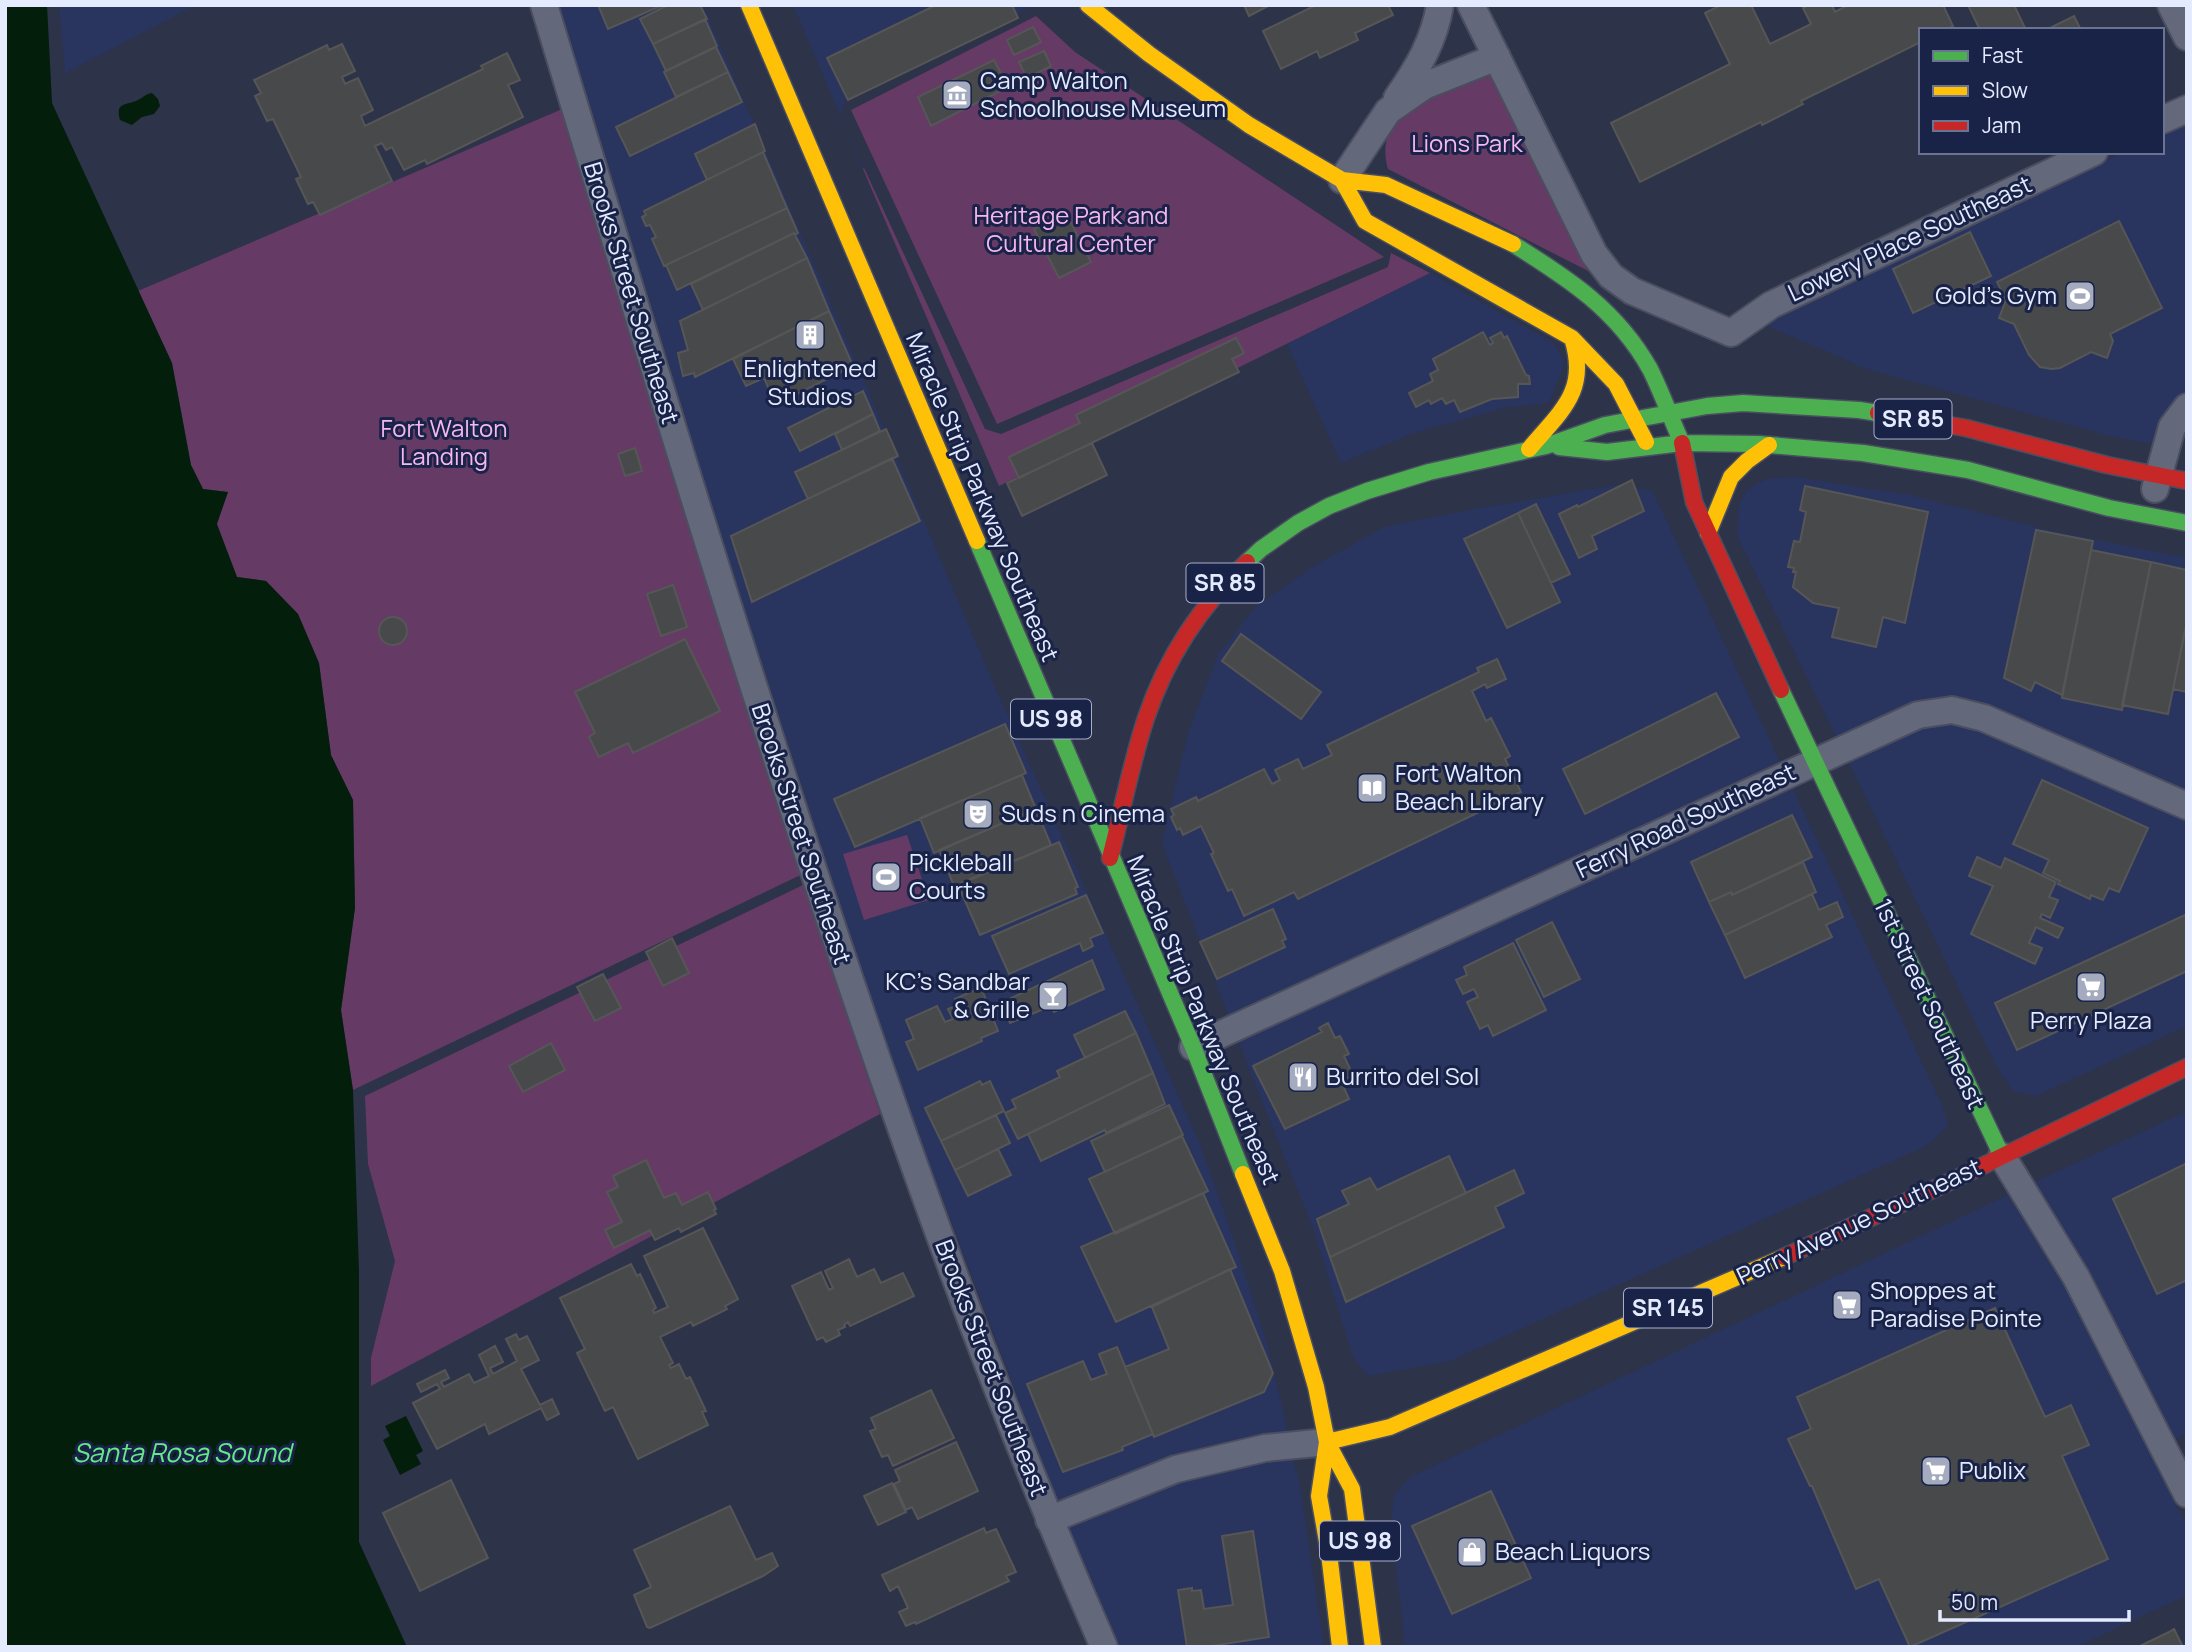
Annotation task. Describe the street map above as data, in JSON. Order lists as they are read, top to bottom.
{
  "streets": {
    "main road": [
      "SR 85",
      "Miracle Strip Parkway Southeast",
      "US 98",
      "1st Street Southeast",
      "Perry Avenue Southeast",
      "SR 145"
    ],
    "street": ["Lowery Place Southeast", "Brooks Street Southeast", "Ferry Road Southeast"]
  },
  "crossings": [
    ["Brooks Street Southeast", "Perry Avenue Southeast"],
    ["SR 85", "Miracle Strip Parkway Southeast"],
    ["Miracle Strip Parkway Southeast", "US 98"],
    ["Miracle Strip Parkway Southeast", "Ferry Road Southeast"],
    ["Miracle Strip Parkway Southeast", "Perry Avenue Southeast"],
    ["US 98", "Perry Avenue Southeast"],
    ["Ferry Road Southeast", "1st Street Southeast"],
    ["1st Street Southeast", "Perry Avenue Southeast"]
  ],
  "water": ["Santa Rosa Sound"],
  "parks": ["Lions Park", "Heritage Park and Cultural Center", "Fort Walton Landing"],
  "places": {
    "museum": ["Camp Walton Schoolhouse Museum"],
    "sports": ["Gold's Gym", "Pickleball Courts"],
    "building": ["Enlightened Studios"],
    "library": ["Fort Walton Beach Library"],
    "theatre": ["Suds n Cinema"],
    "supermarket": ["Perry Plaza", "Shoppes at Paradise Pointe", "Publix"],
    "bar": ["KC's Sandbar & Grille"],
    "restaurant": ["Burrito del Sol"],
    "shop": ["Beach Liquors"]
  },
  "legend": ["Fast", "Slow", "Jam"],
  "scale_bar": "50 m"
}
